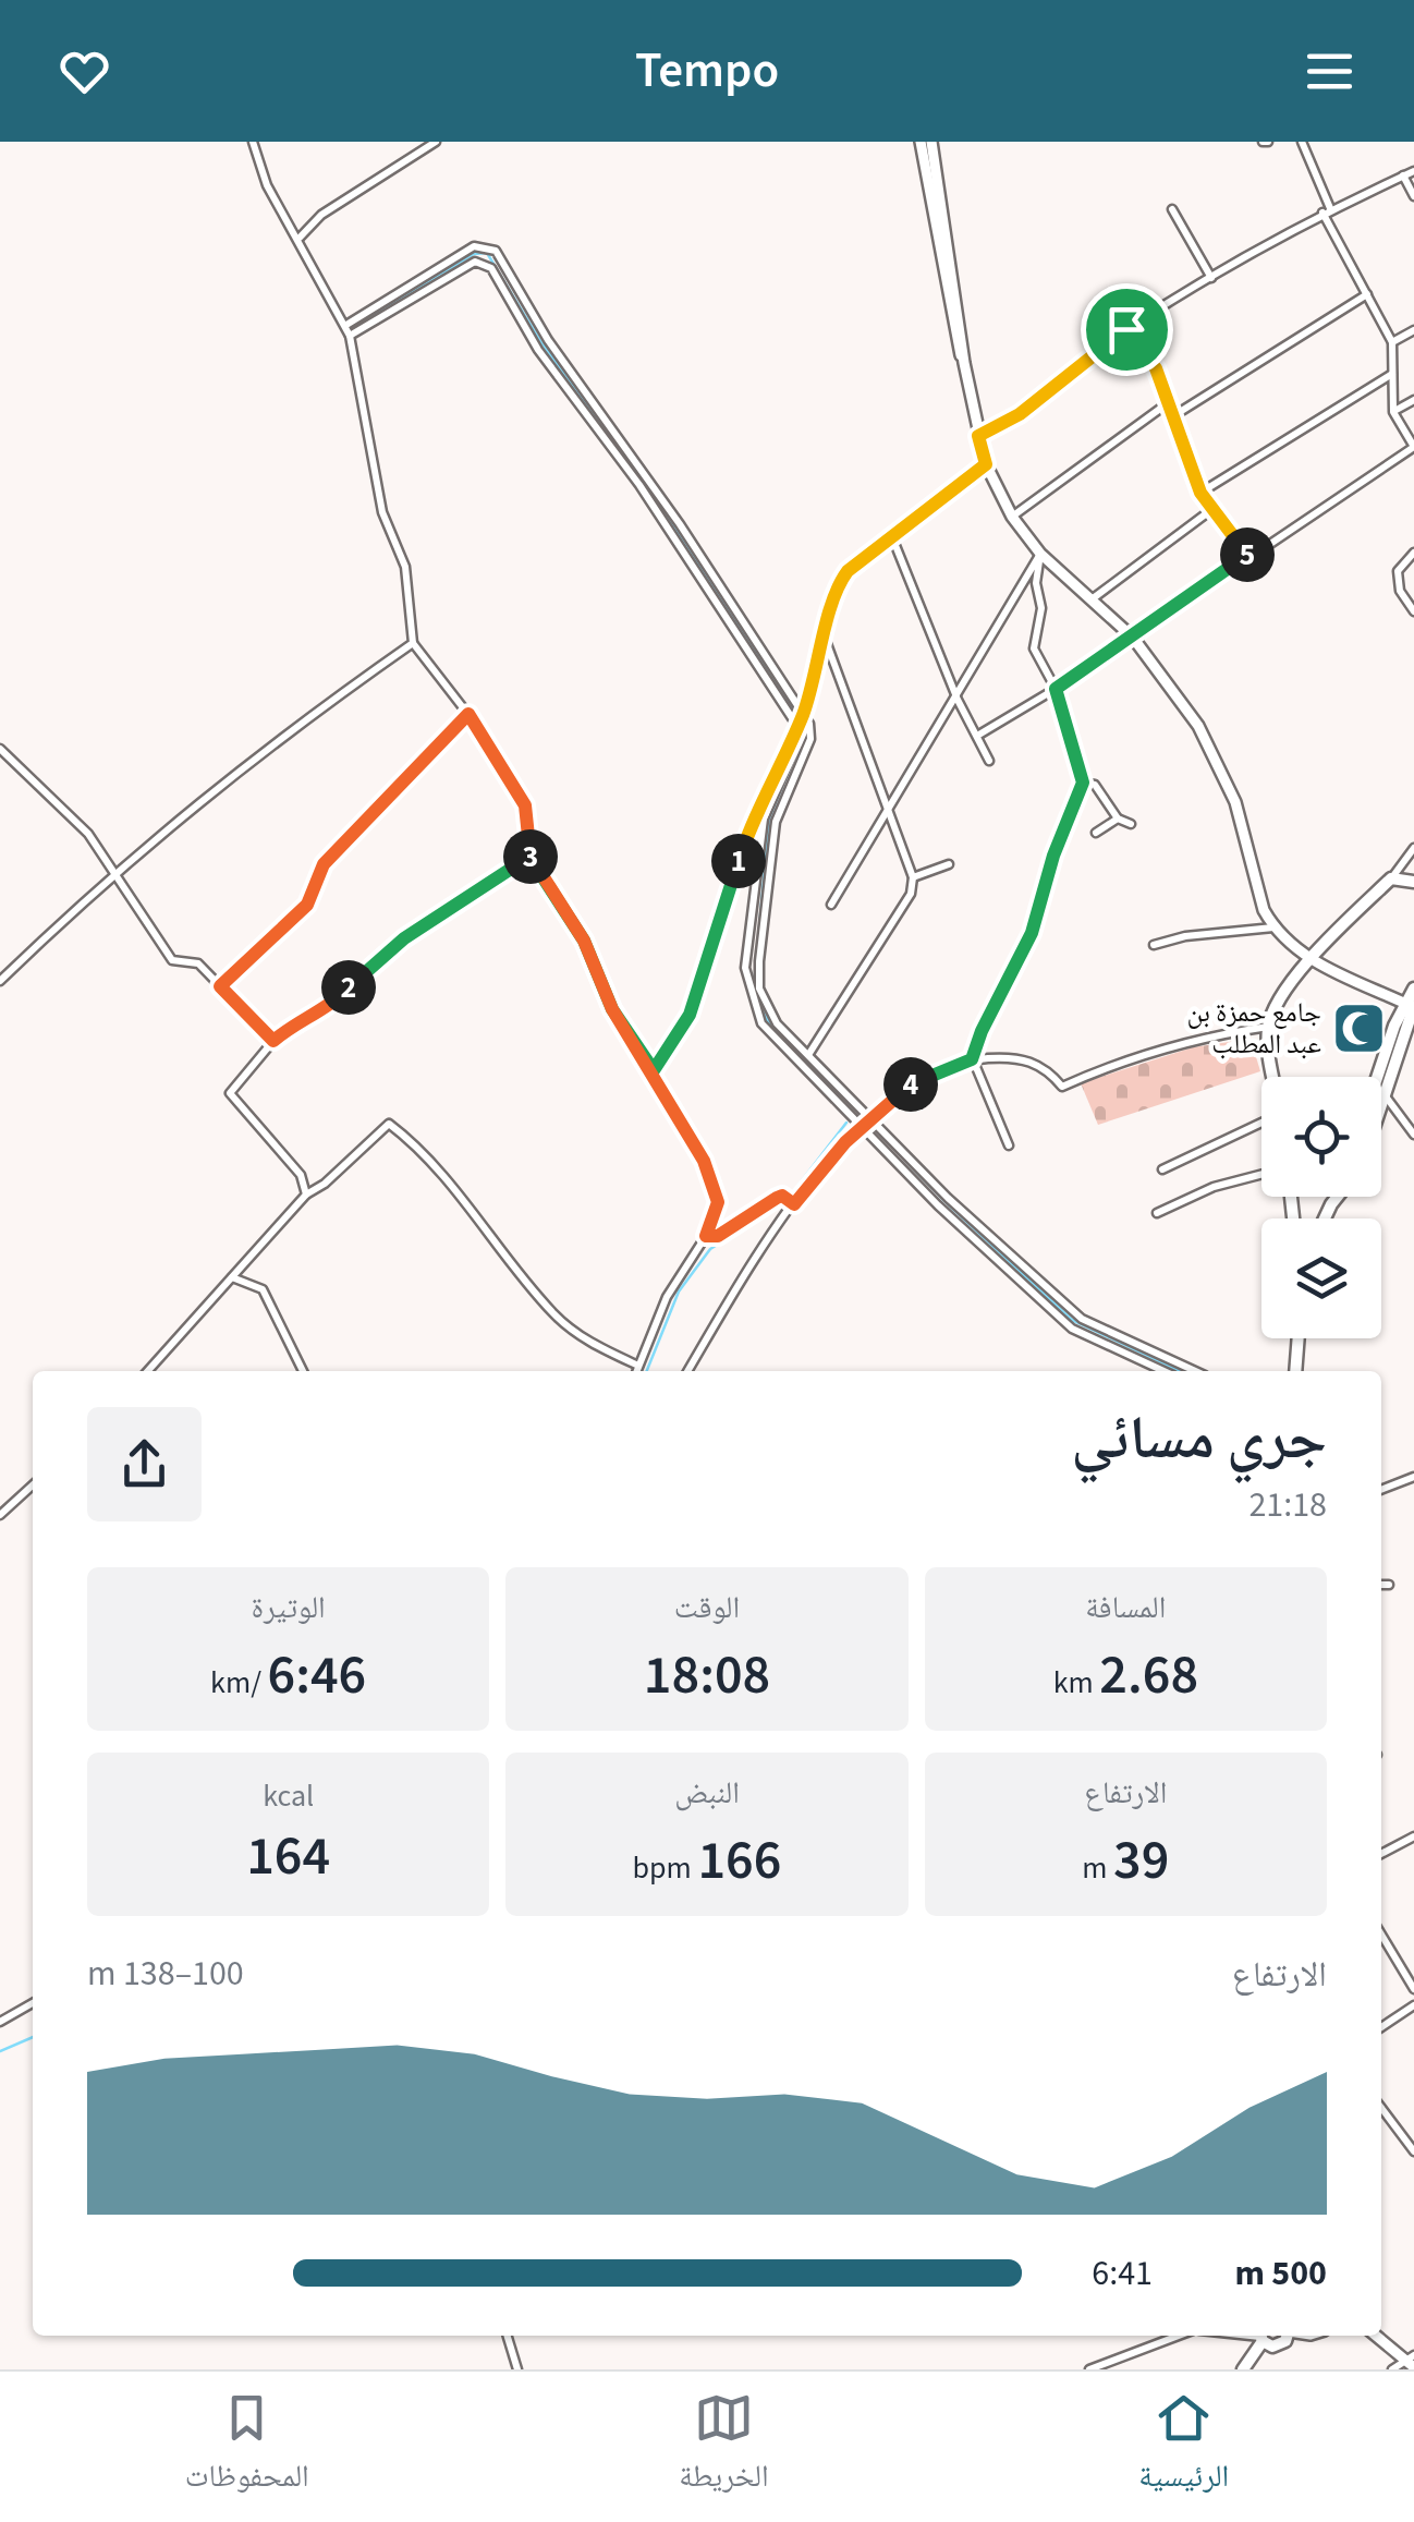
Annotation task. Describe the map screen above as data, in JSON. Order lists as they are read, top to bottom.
{
  "places": {
    "mosque": ["جامع حمزة بن عبد المطلب"]
  },
  "page": {
    "header": "Tempo",
    "pins": [
      "5",
      "3",
      "1",
      "2",
      "4"
    ],
    "heading": ["جري مسائي", "21:18"],
    "stats": [
      ["المسافة", "2.68 km"],
      ["الوقت", "18:08"],
      ["الوتيرة", "6:46 /km"],
      ["الارتفاع", "39 m"],
      ["النبض", "166 bpm"],
      ["kcal", "164"]
    ],
    "chart": ["الارتفاع", "100–138 m"],
    "list": [
      {
        "name": "500 m",
        "note": "6:41"
      }
    ],
    "tabs": ["الرئيسية", "الخريطة", "المحفوظات"]
  }
}
